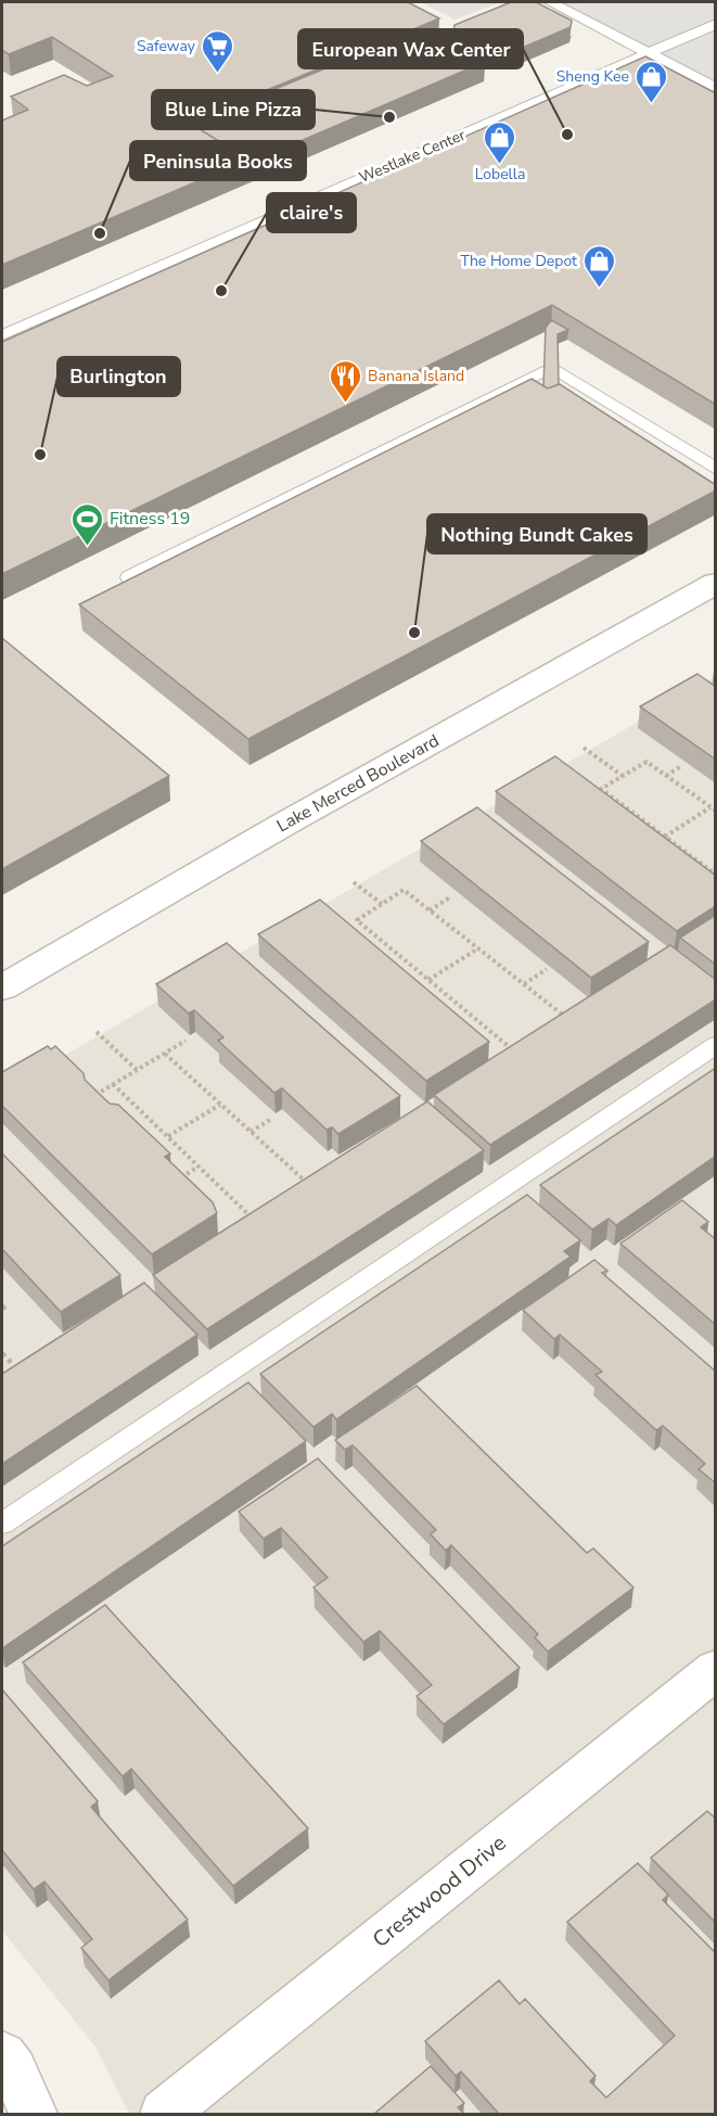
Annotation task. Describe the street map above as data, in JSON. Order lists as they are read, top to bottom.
{
  "streets": {
    "street": ["Lake Merced Boulevard", "Crestwood Drive"],
    "lane": ["Westlake Center"]
  },
  "places": {
    "supermarket": ["Safeway"],
    "shop": ["Sheng Kee", "Lobella", "The Home Depot"],
    "other": [
      "Blue Line Pizza",
      "European Wax Center",
      "Peninsula Books",
      "claire's",
      "Burlington",
      "Nothing Bundt Cakes"
    ],
    "restaurant": ["Banana Island"],
    "sports": ["Fitness 19"]
  }
}
